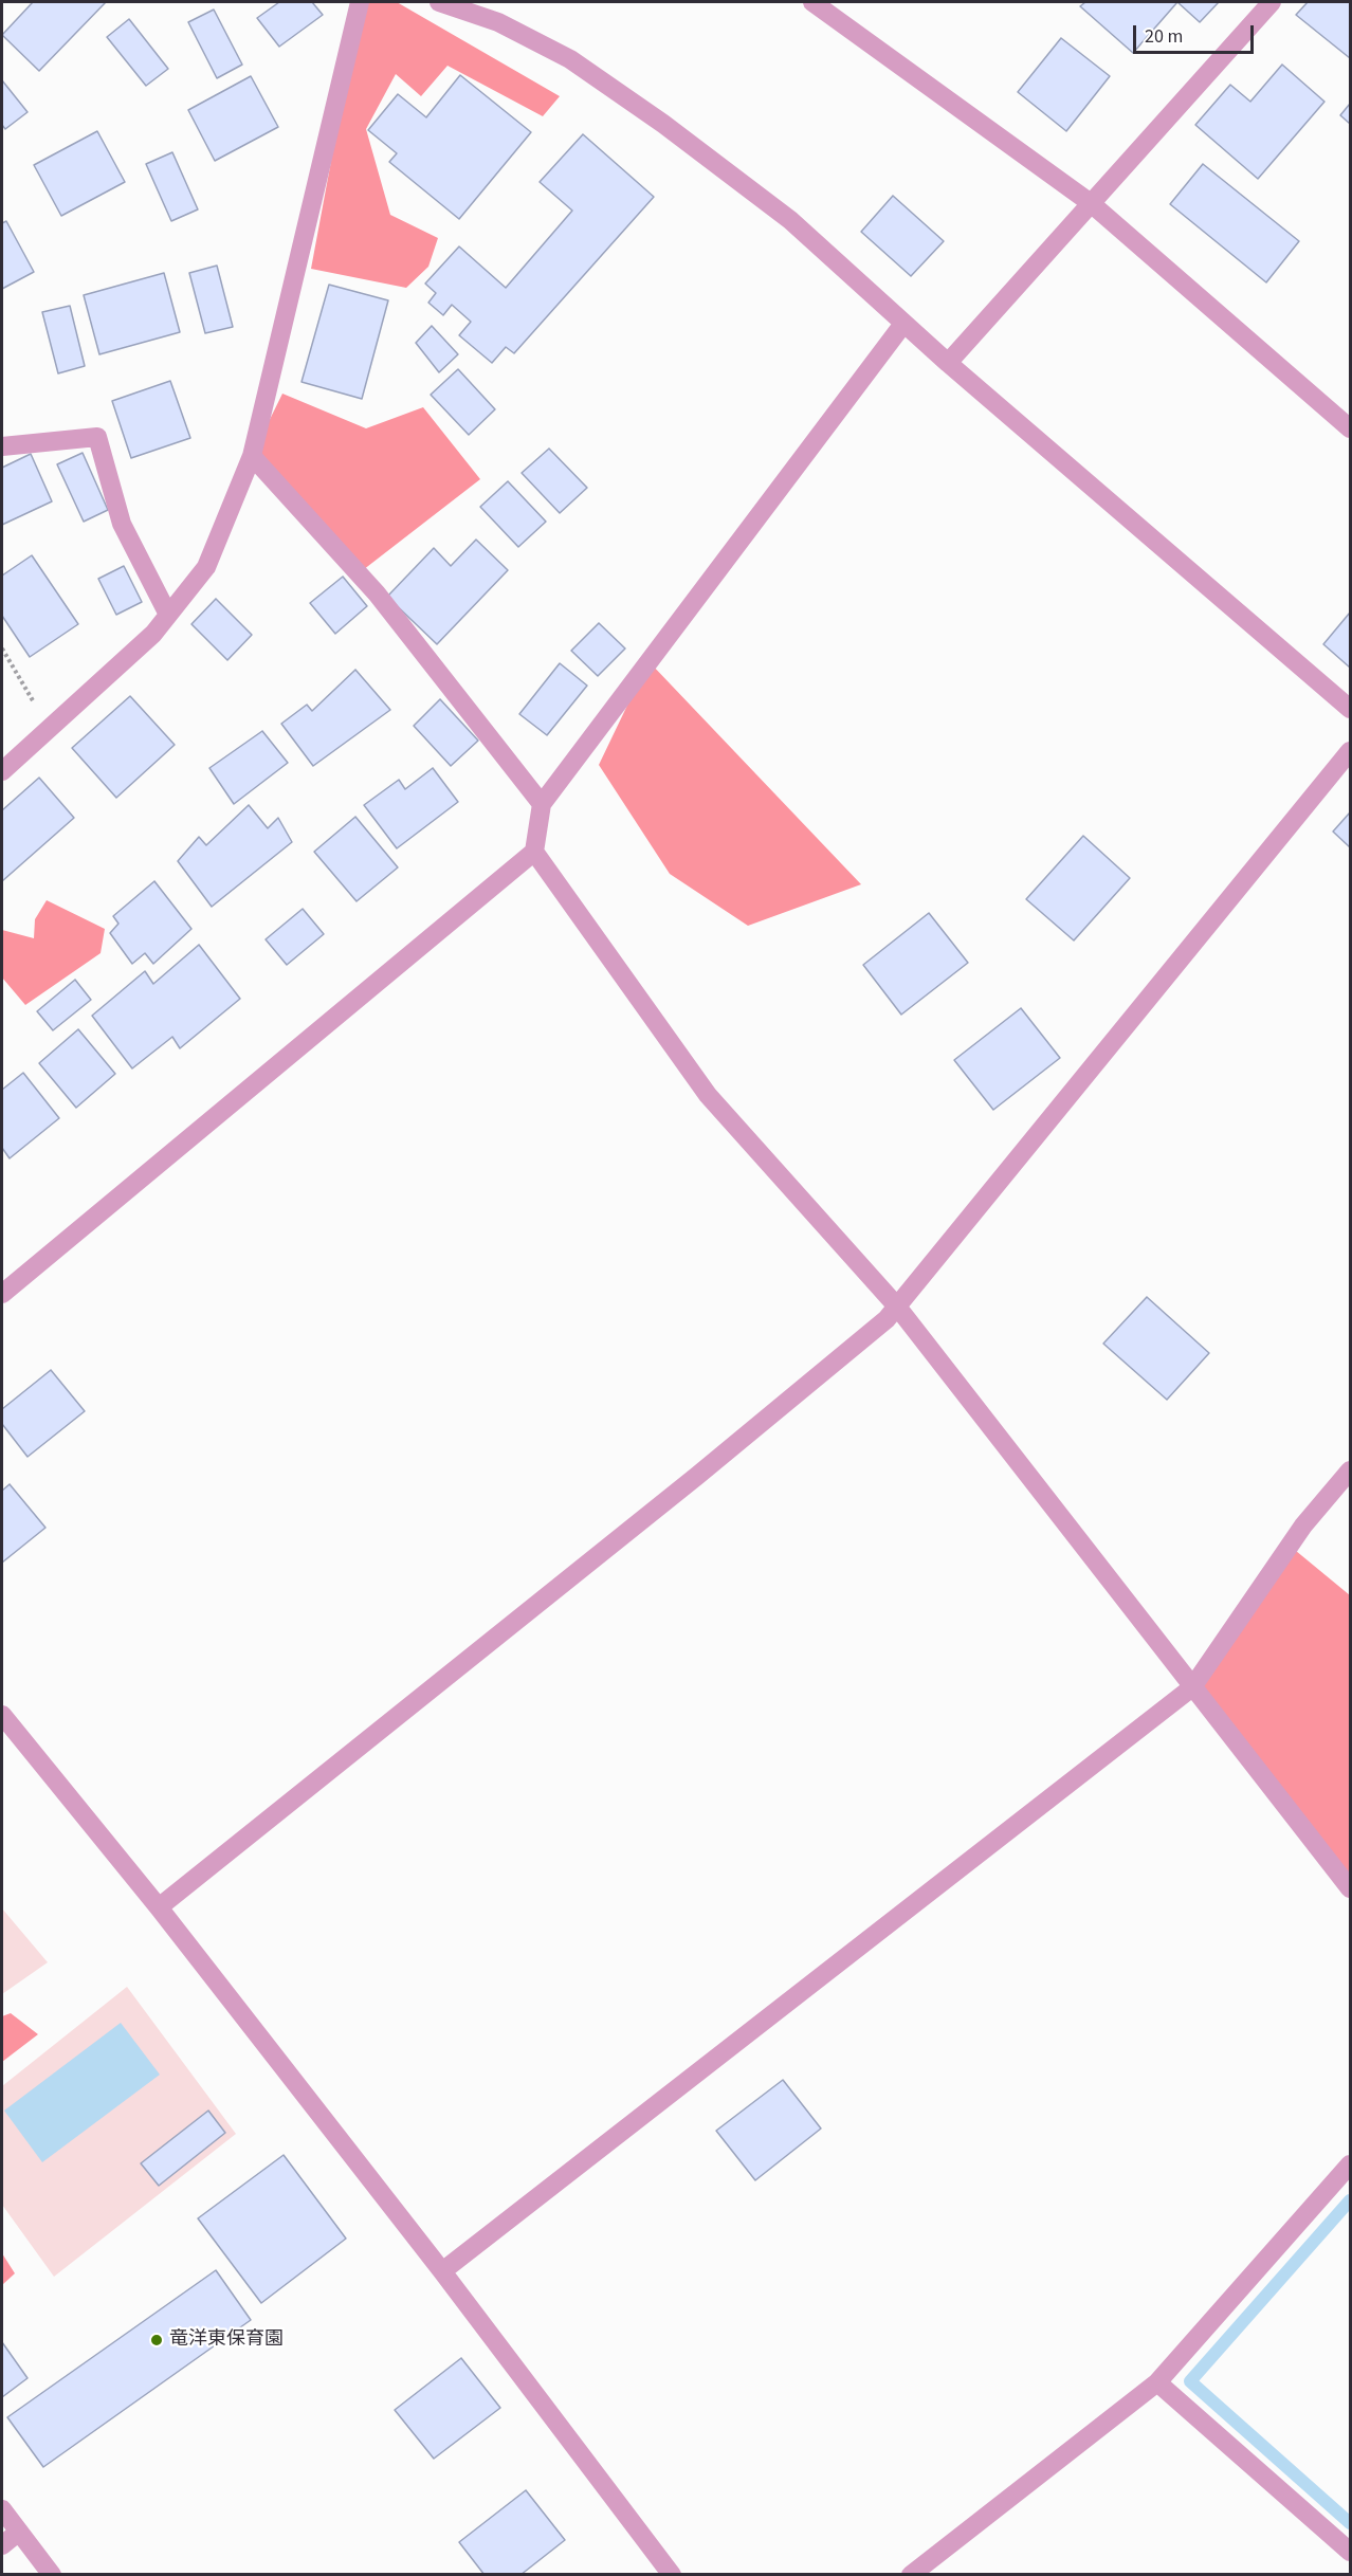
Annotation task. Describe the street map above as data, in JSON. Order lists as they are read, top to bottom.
{
  "places": ["竜洋東保育園"],
  "scale_bar": "20 m"
}
